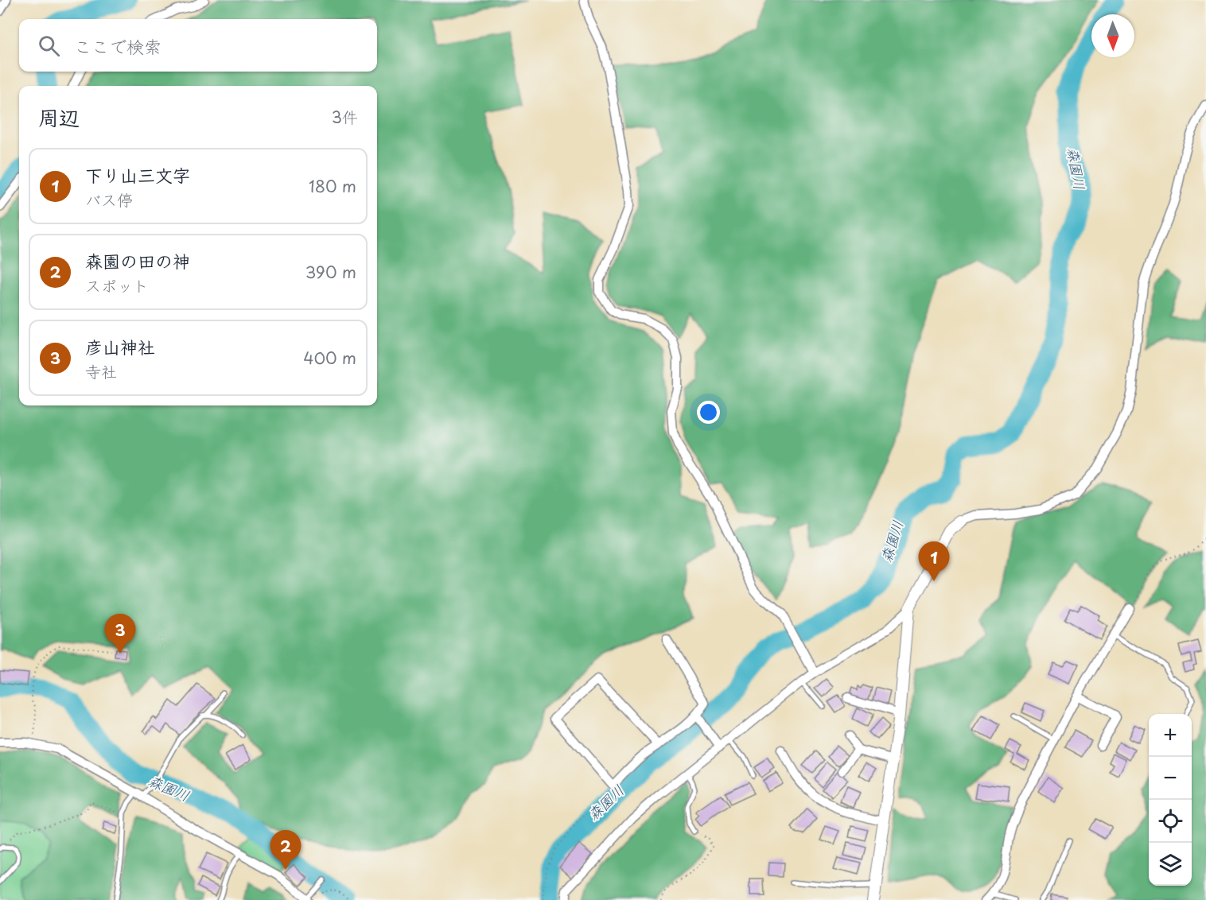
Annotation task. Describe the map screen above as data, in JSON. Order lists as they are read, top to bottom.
{
  "water": ["森園川"],
  "north": "bottom",
  "page": {
    "search": "ここで検索",
    "heading": ["周辺", "3件"],
    "list": [
      {
        "mark": "1",
        "name": "下り山三文字",
        "note": "バス停",
        "value": "180 m"
      },
      {
        "mark": "2",
        "name": "森園の田の神",
        "note": "スポット",
        "value": "390 m"
      },
      {
        "mark": "3",
        "name": "彦山神社",
        "note": "寺社",
        "value": "400 m"
      }
    ],
    "pins": ["1", "3", "2"],
    "map_buttons": ["+", "−"]
  }
}
